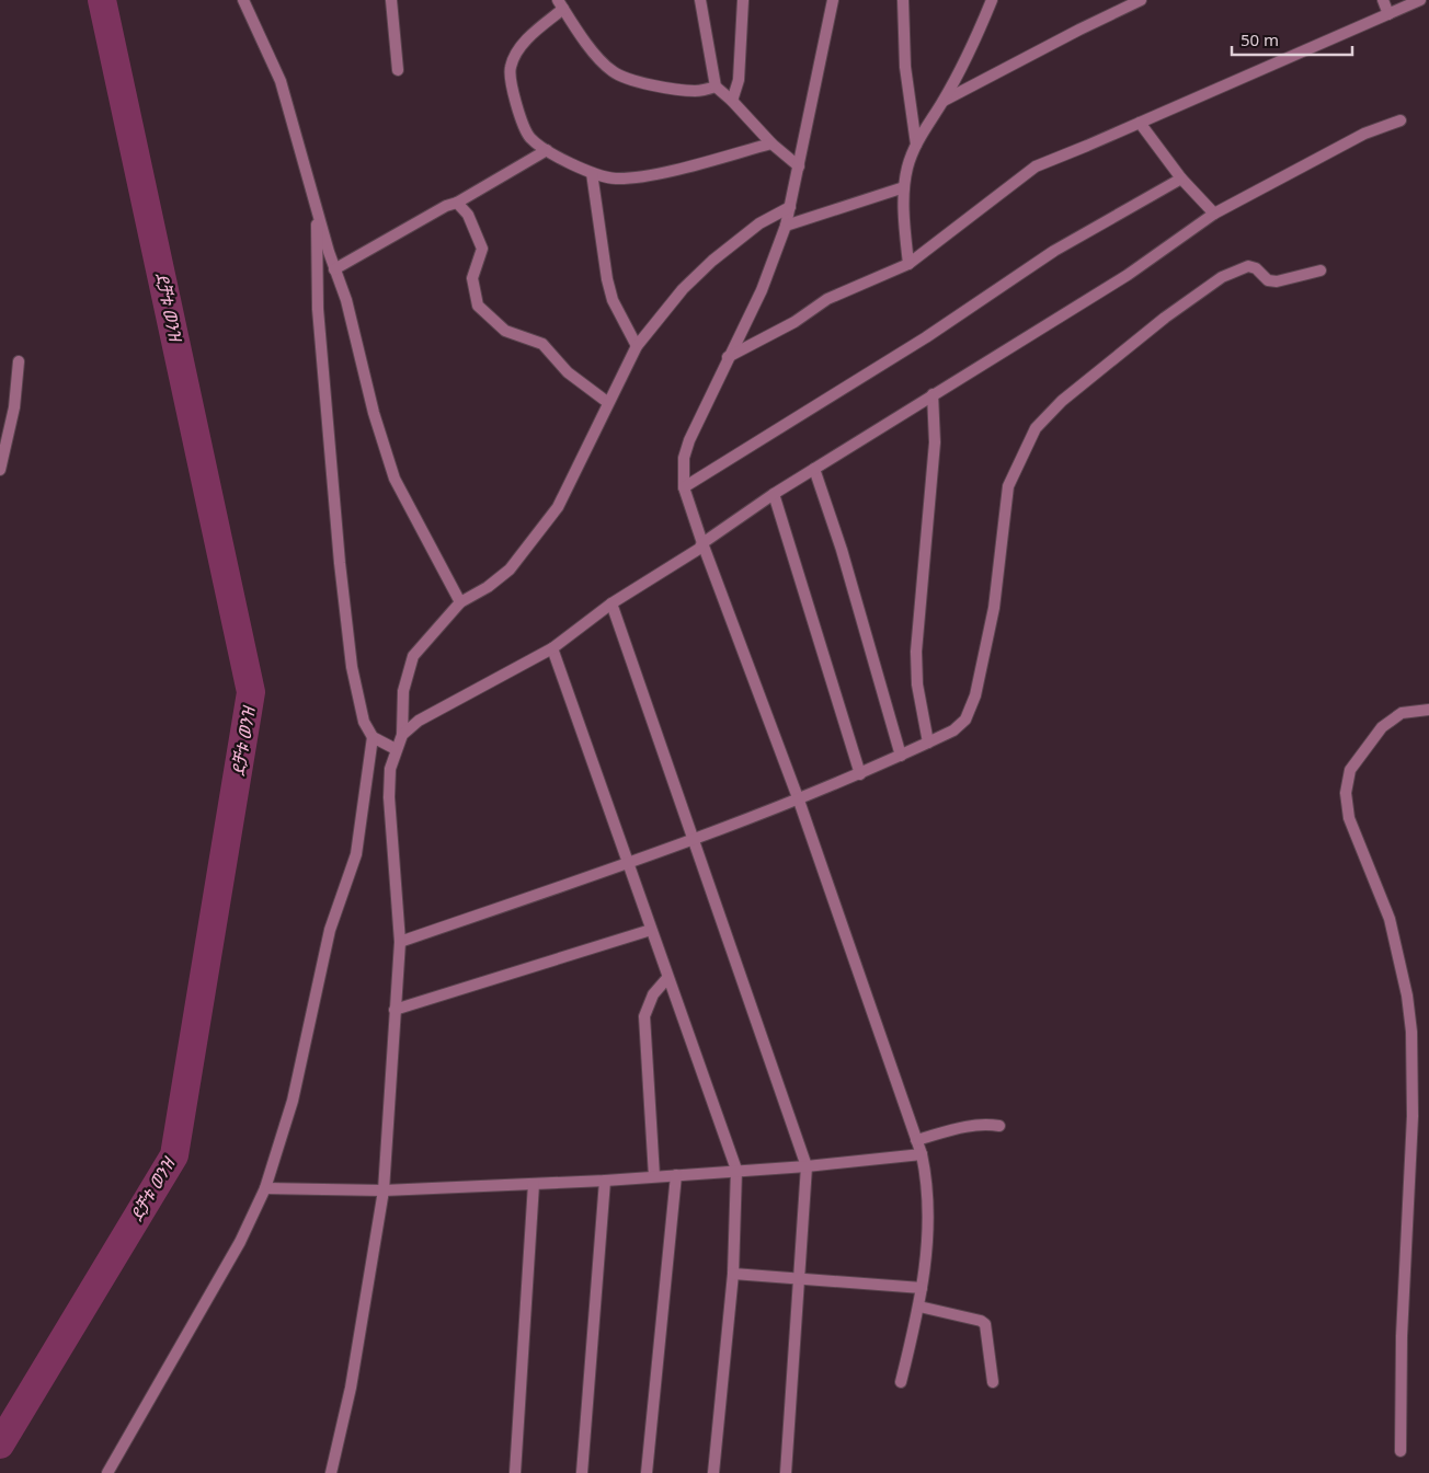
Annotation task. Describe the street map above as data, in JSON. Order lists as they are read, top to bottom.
{
  "water": ["ደቻቱ ወንዝ"],
  "scale_bar": "50 m"
}
